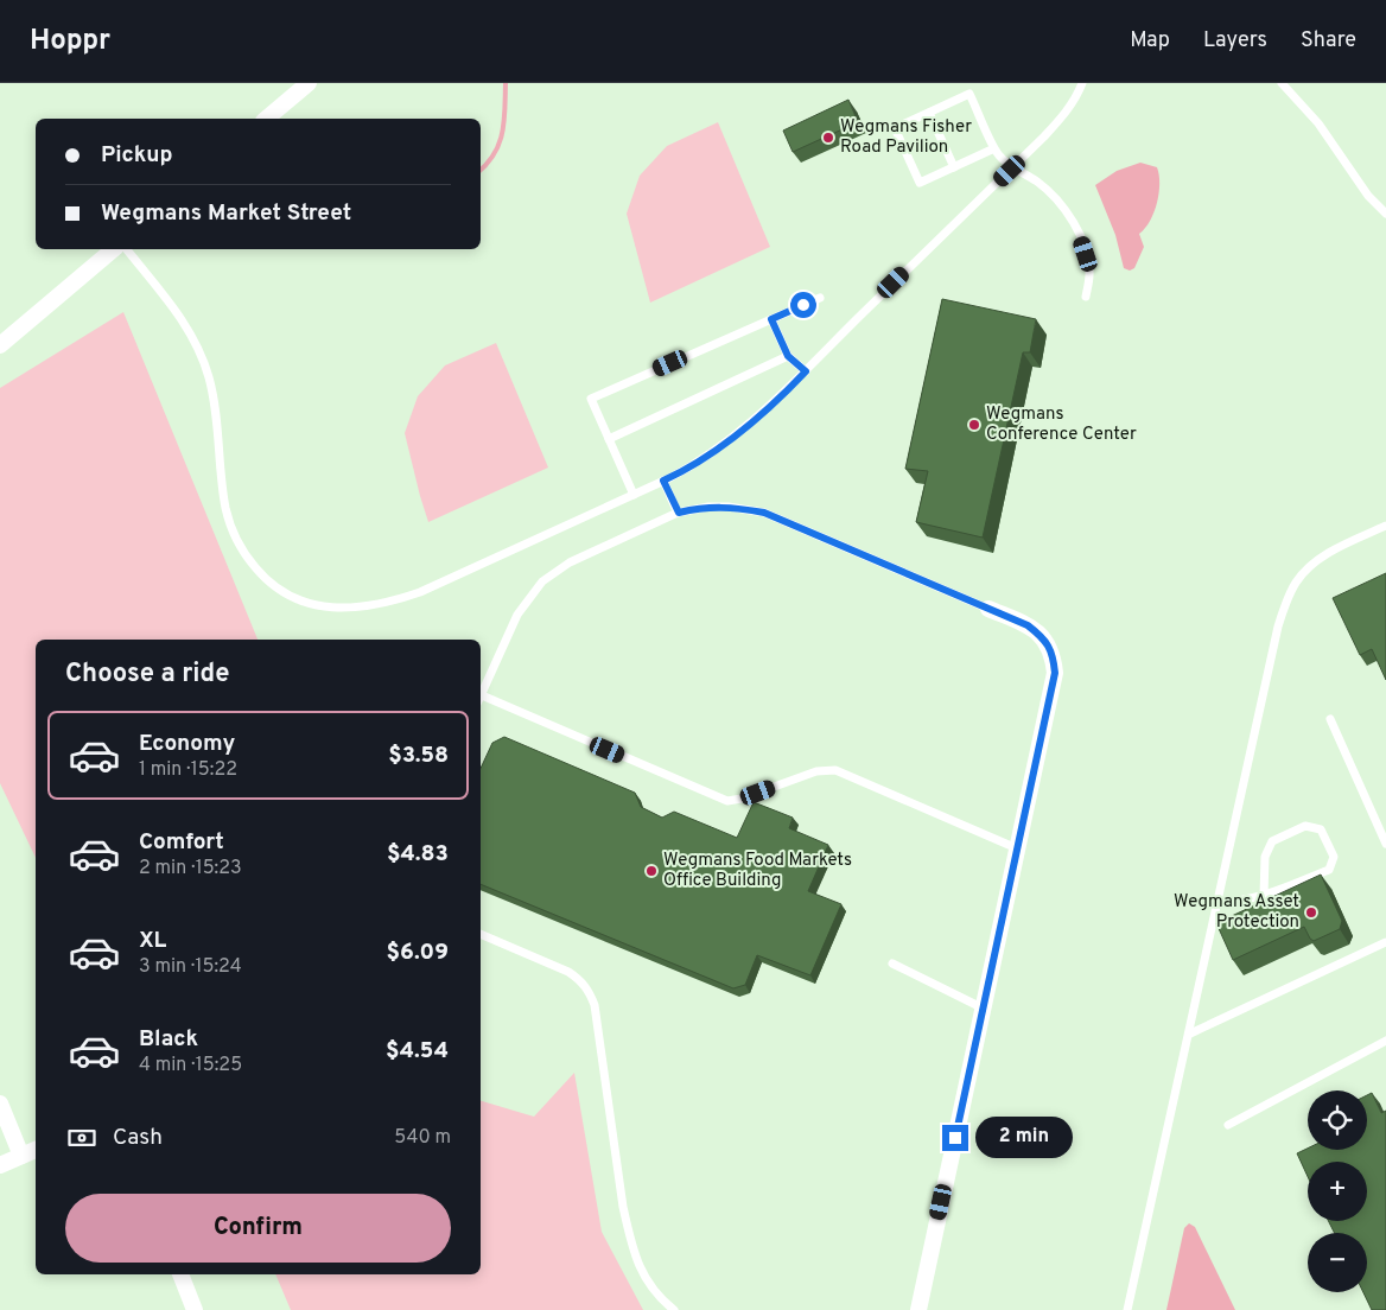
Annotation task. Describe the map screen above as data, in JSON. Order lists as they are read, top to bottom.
{
  "places": [
    "Wegmans Fisher Road Pavilion",
    "Wegmans Conference Center",
    "Wegmans Food Markets Office Building",
    "Wegmans Asset Protection"
  ],
  "page": {
    "header": "Hoppr",
    "nav": ["Map", "Layers", "Share"],
    "banner": ["Pickup", "Wegmans Market Street"],
    "heading": "Choose a ride",
    "list": [
      {
        "name": "Economy",
        "note": "1 min · 15:22",
        "value": "$3.58"
      },
      {
        "name": "Comfort",
        "note": "2 min · 15:23",
        "value": "$4.83"
      },
      {
        "name": "XL",
        "note": "3 min · 15:24",
        "value": "$6.09"
      },
      {
        "name": "Black",
        "note": "4 min · 15:25",
        "value": "$4.54"
      }
    ],
    "map_buttons": ["+", "−"],
    "pay": ["Cash", "540 m"],
    "bubble": "2 min",
    "buttons": "Confirm"
  }
}
